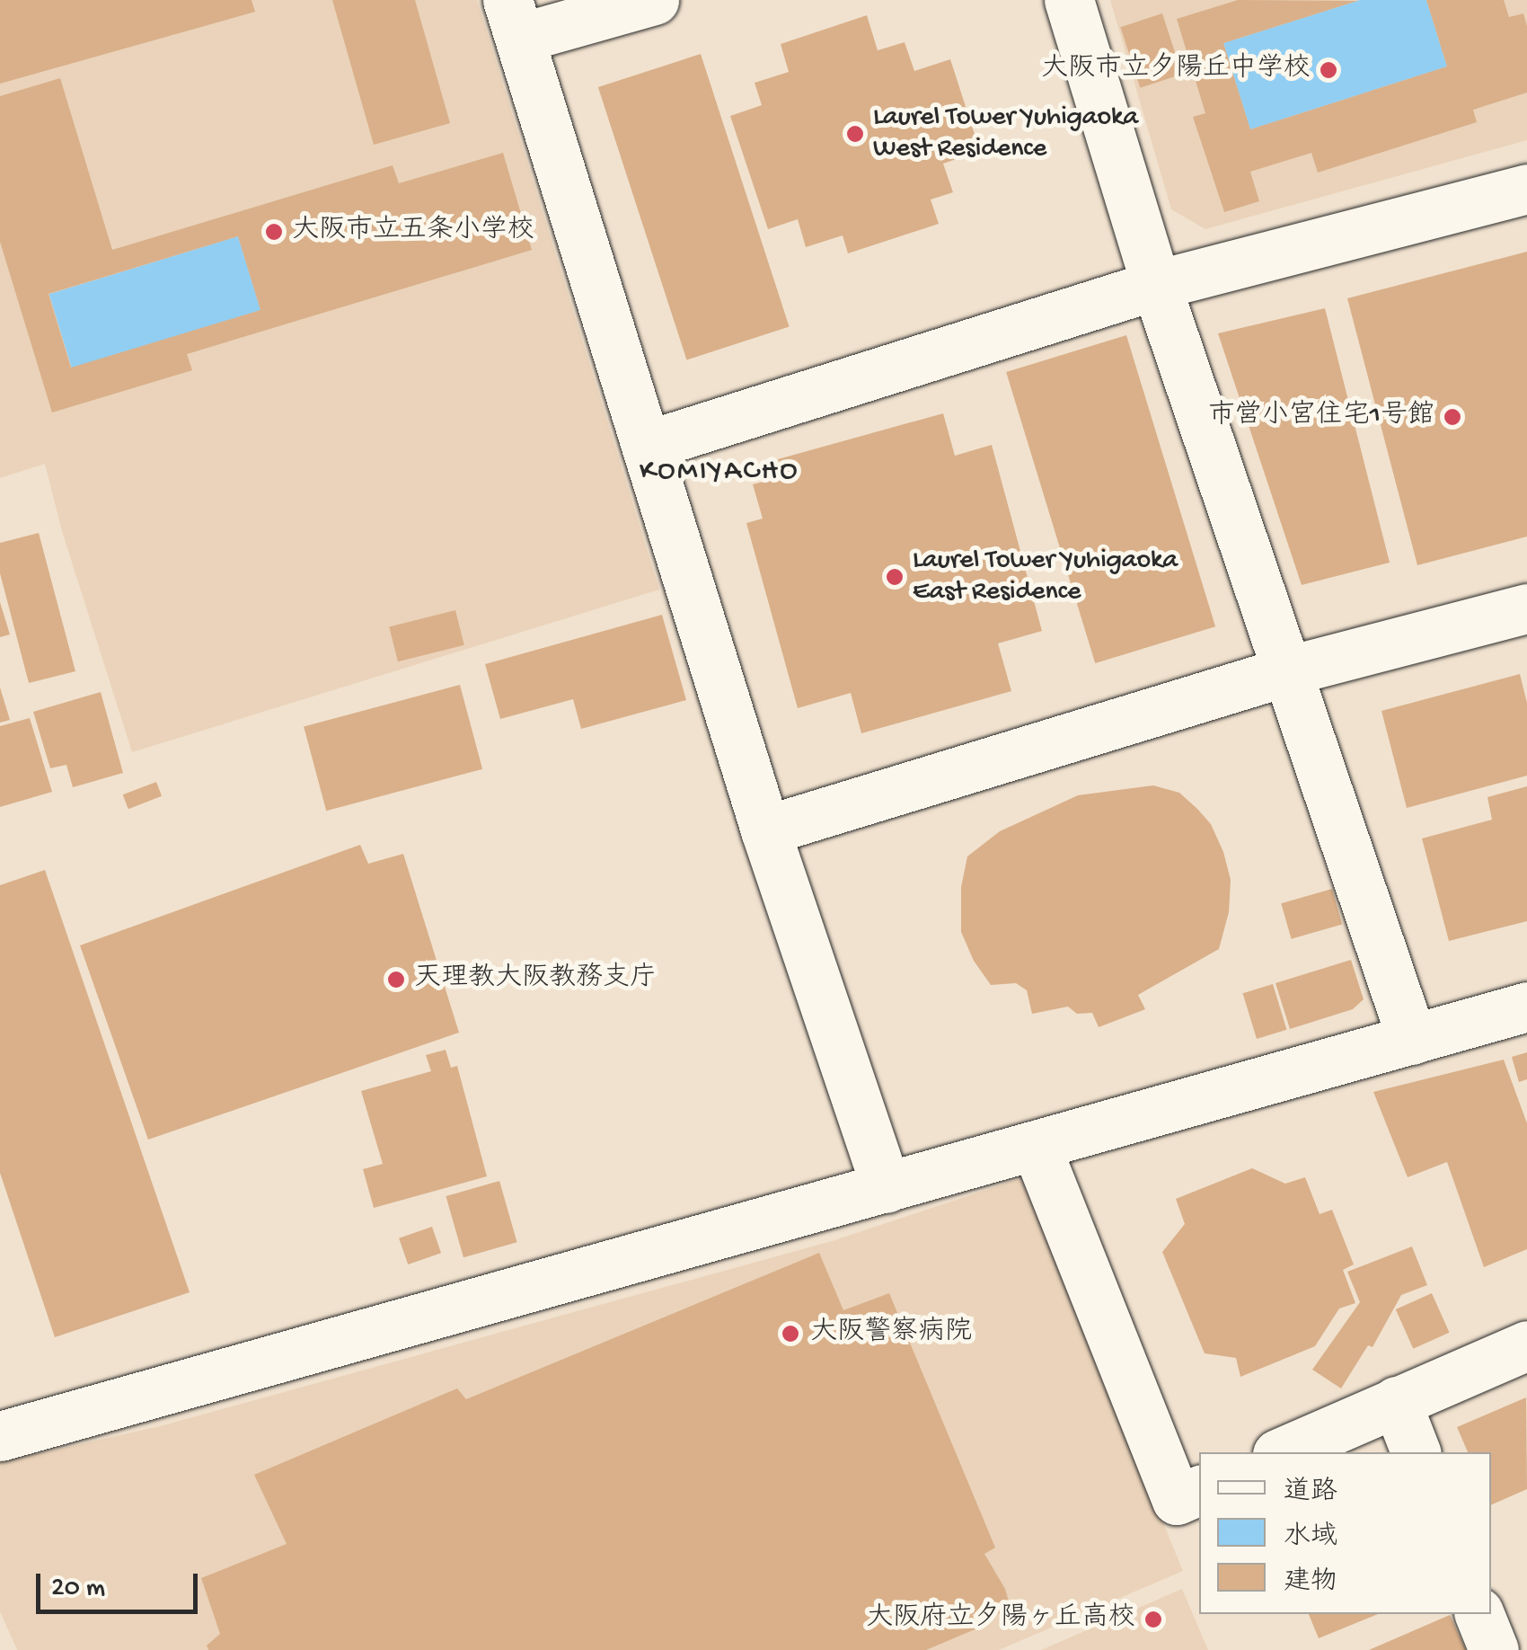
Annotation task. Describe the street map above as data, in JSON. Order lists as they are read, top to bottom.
{
  "districts": ["KOMIYACHO"],
  "places": [
    "大阪市立夕陽丘中学校",
    "Laurel Tower Yuhigaoka West Residence",
    "大阪市立五条小学校",
    "市営小宮住宅1号館",
    "Laurel Tower Yuhigaoka East Residence",
    "天理教大阪教務支庁",
    "大阪警察病院",
    "大阪府立夕陽ヶ丘高校"
  ],
  "legend": ["道路", "水域", "建物"],
  "scale_bar": "20 m"
}
